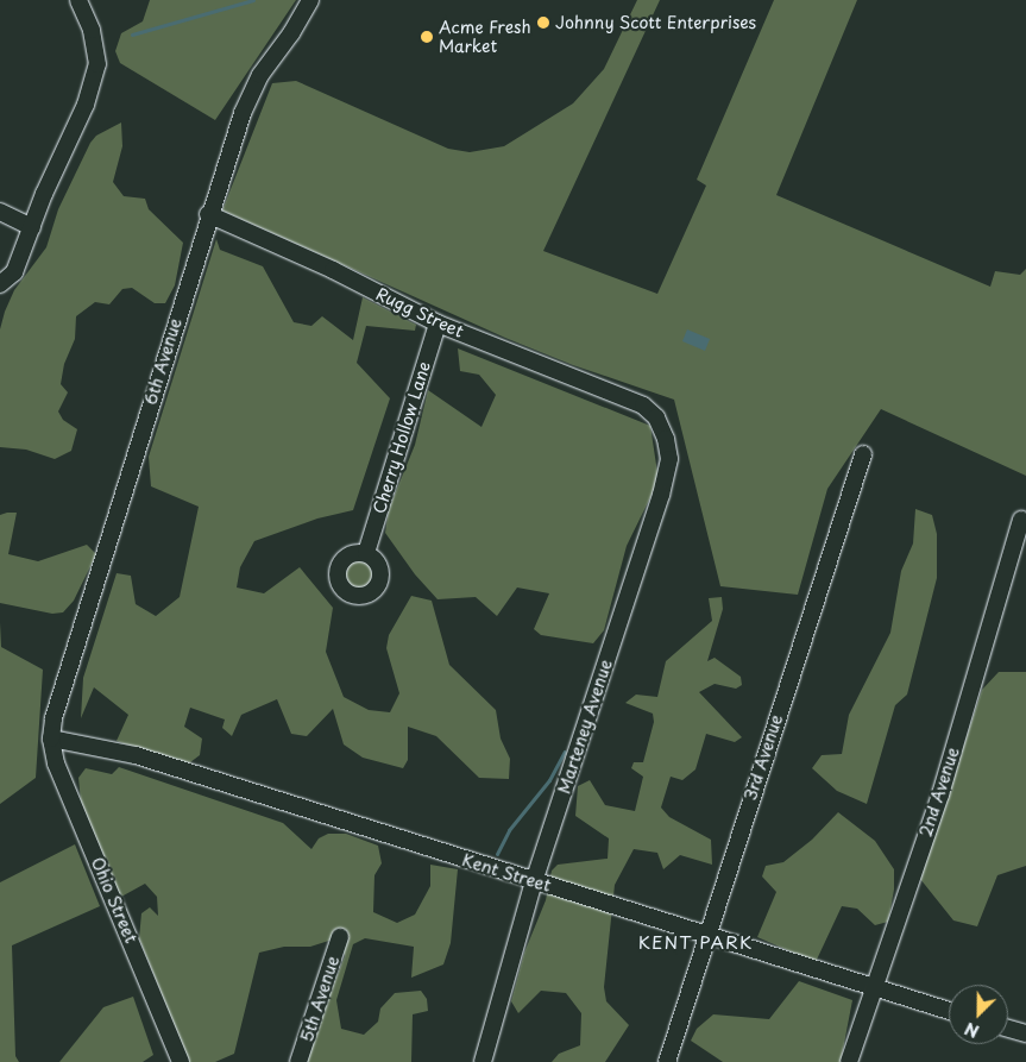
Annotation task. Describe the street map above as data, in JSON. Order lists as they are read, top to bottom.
{
  "streets": {
    "street": [
      "Rugg Street",
      "6th Avenue",
      "Cherry Hollow Lane",
      "Marteney Avenue",
      "3rd Avenue",
      "2nd Avenue",
      "Kent Street",
      "Ohio Street",
      "5th Avenue"
    ]
  },
  "crossings": [
    ["Rugg Street", "6th Avenue"],
    ["Rugg Street", "Cherry Hollow Lane"],
    ["Rugg Street", "Marteney Avenue"],
    ["6th Avenue", "Kent Street"],
    ["6th Avenue", "Ohio Street"],
    ["Marteney Avenue", "Kent Street"],
    ["3rd Avenue", "Kent Street"],
    ["2nd Avenue", "Kent Street"],
    ["Kent Street", "Ohio Street"]
  ],
  "districts": ["KENT PARK"],
  "places": ["Johnny Scott Enterprises", "Acme Fresh Market"],
  "north": "bottom left"
}
